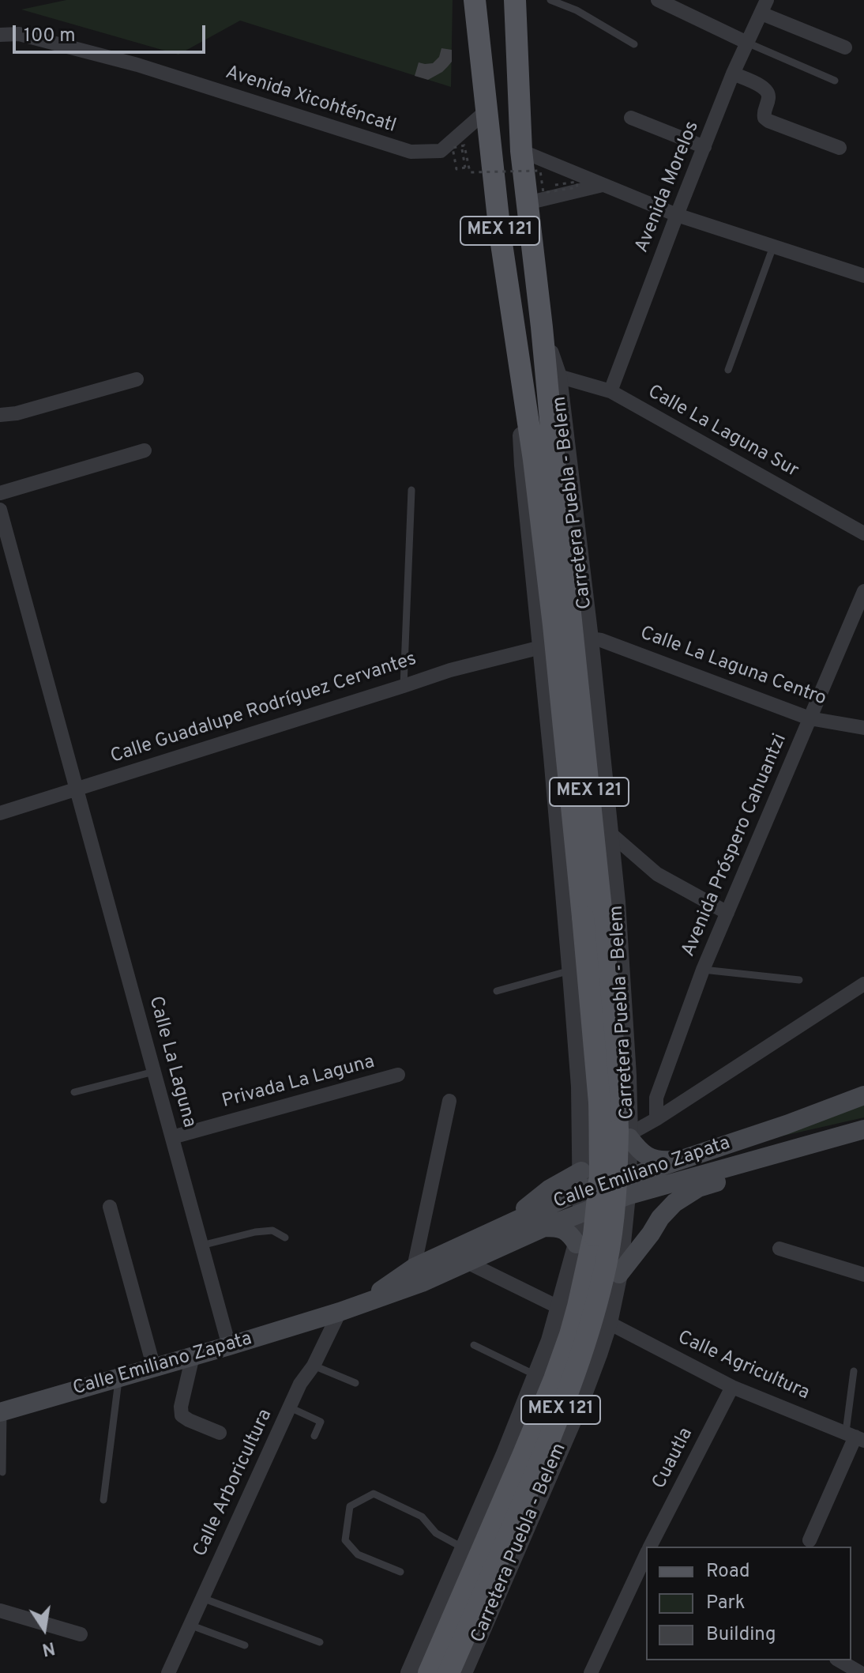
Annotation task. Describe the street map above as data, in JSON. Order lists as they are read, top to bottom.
{
  "streets": {
    "main road": ["MEX 121", "Carretera Puebla - Belem", "Calle Emiliano Zapata"],
    "street": [
      "Avenida Xicohténcatl",
      "Avenida Morelos",
      "Calle La Laguna Sur",
      "Calle La Laguna Centro",
      "Calle Guadalupe Rodríguez Cervantes",
      "Avenida Próspero Cahuantzi",
      "Calle La Laguna",
      "Privada La Laguna",
      "Calle Agricultura",
      "Cuautla",
      "Calle Arboricultura"
    ]
  },
  "crossings": [
    ["Avenida Xicohténcatl", "Carretera Puebla - Belem"],
    ["Avenida Morelos", "Calle La Laguna Sur"],
    ["Calle La Laguna Sur", "Carretera Puebla - Belem"],
    ["Carretera Puebla - Belem", "Calle La Laguna Centro"],
    ["Carretera Puebla - Belem", "Calle Guadalupe Rodríguez Cervantes"],
    ["Carretera Puebla - Belem", "Calle Emiliano Zapata"],
    ["Carretera Puebla - Belem", "Calle Agricultura"],
    ["Calle La Laguna Centro", "Avenida Próspero Cahuantzi"],
    ["Calle Guadalupe Rodríguez Cervantes", "Calle La Laguna"],
    ["Calle La Laguna", "Privada La Laguna"],
    ["Calle La Laguna", "Calle Emiliano Zapata"],
    ["Calle Emiliano Zapata", "Calle Arboricultura"],
    ["Calle Agricultura", "Cuautla"]
  ],
  "legend": ["Road", "Park", "Building"],
  "scale_bar": "100 m",
  "north": "bottom"
}
